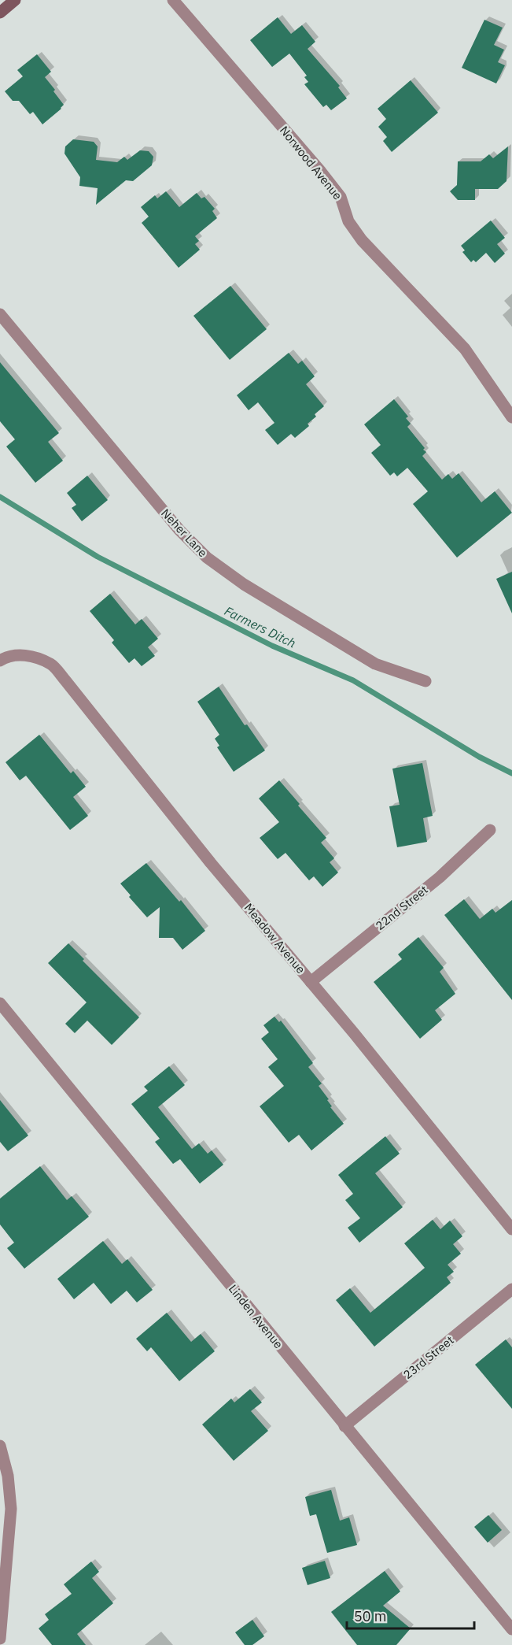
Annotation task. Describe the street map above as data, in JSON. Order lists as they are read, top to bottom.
{
  "streets": {
    "street": [
      "Norwood Avenue",
      "Neher Lane",
      "22nd Street",
      "Meadow Avenue",
      "Linden Avenue",
      "23rd Street"
    ]
  },
  "crossings": [
    ["22nd Street", "Meadow Avenue"],
    ["Linden Avenue", "23rd Street"]
  ],
  "water": ["Farmers Ditch"],
  "scale_bar": "50 m"
}
